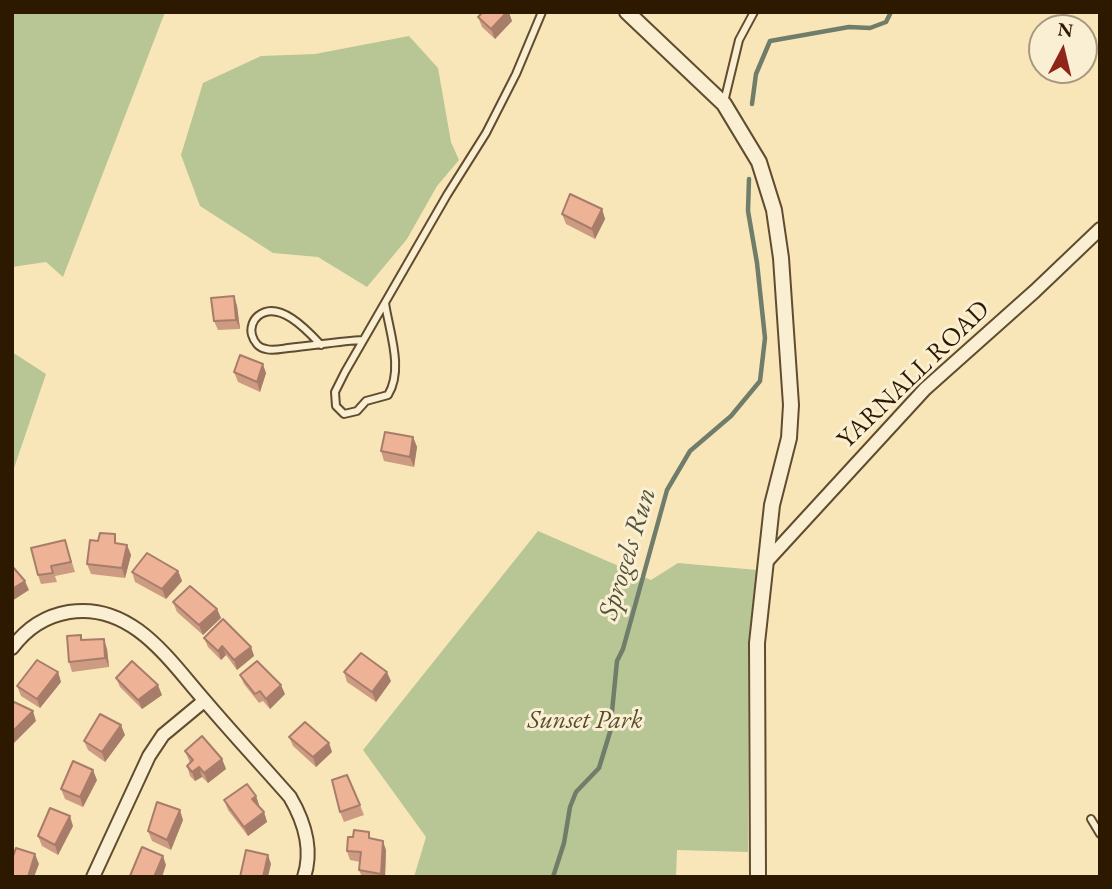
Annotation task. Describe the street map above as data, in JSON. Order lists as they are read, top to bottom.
{
  "streets": {
    "street": ["YARNALL ROAD"]
  },
  "water": ["Sprogels Run"],
  "parks": ["Sunset Park"],
  "north": "top"
}
